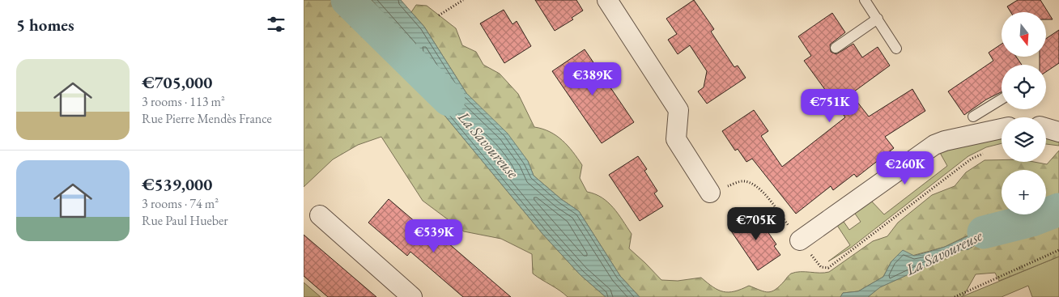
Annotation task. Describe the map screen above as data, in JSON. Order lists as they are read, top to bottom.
{
  "water": ["La Savoureuse"],
  "north": "bottom",
  "page": {
    "heading": "5 homes",
    "map_buttons": "+",
    "list": [
      {
        "name": "€705,000",
        "note": "3 rooms · 113 m² · Rue Pierre Mendès France"
      },
      {
        "name": "€539,000",
        "note": "3 rooms · 74 m² · Rue Paul Hueber"
      }
    ],
    "price": [
      "€389K",
      "€751K",
      "€260K",
      "€705K",
      "€539K"
    ]
  }
}
